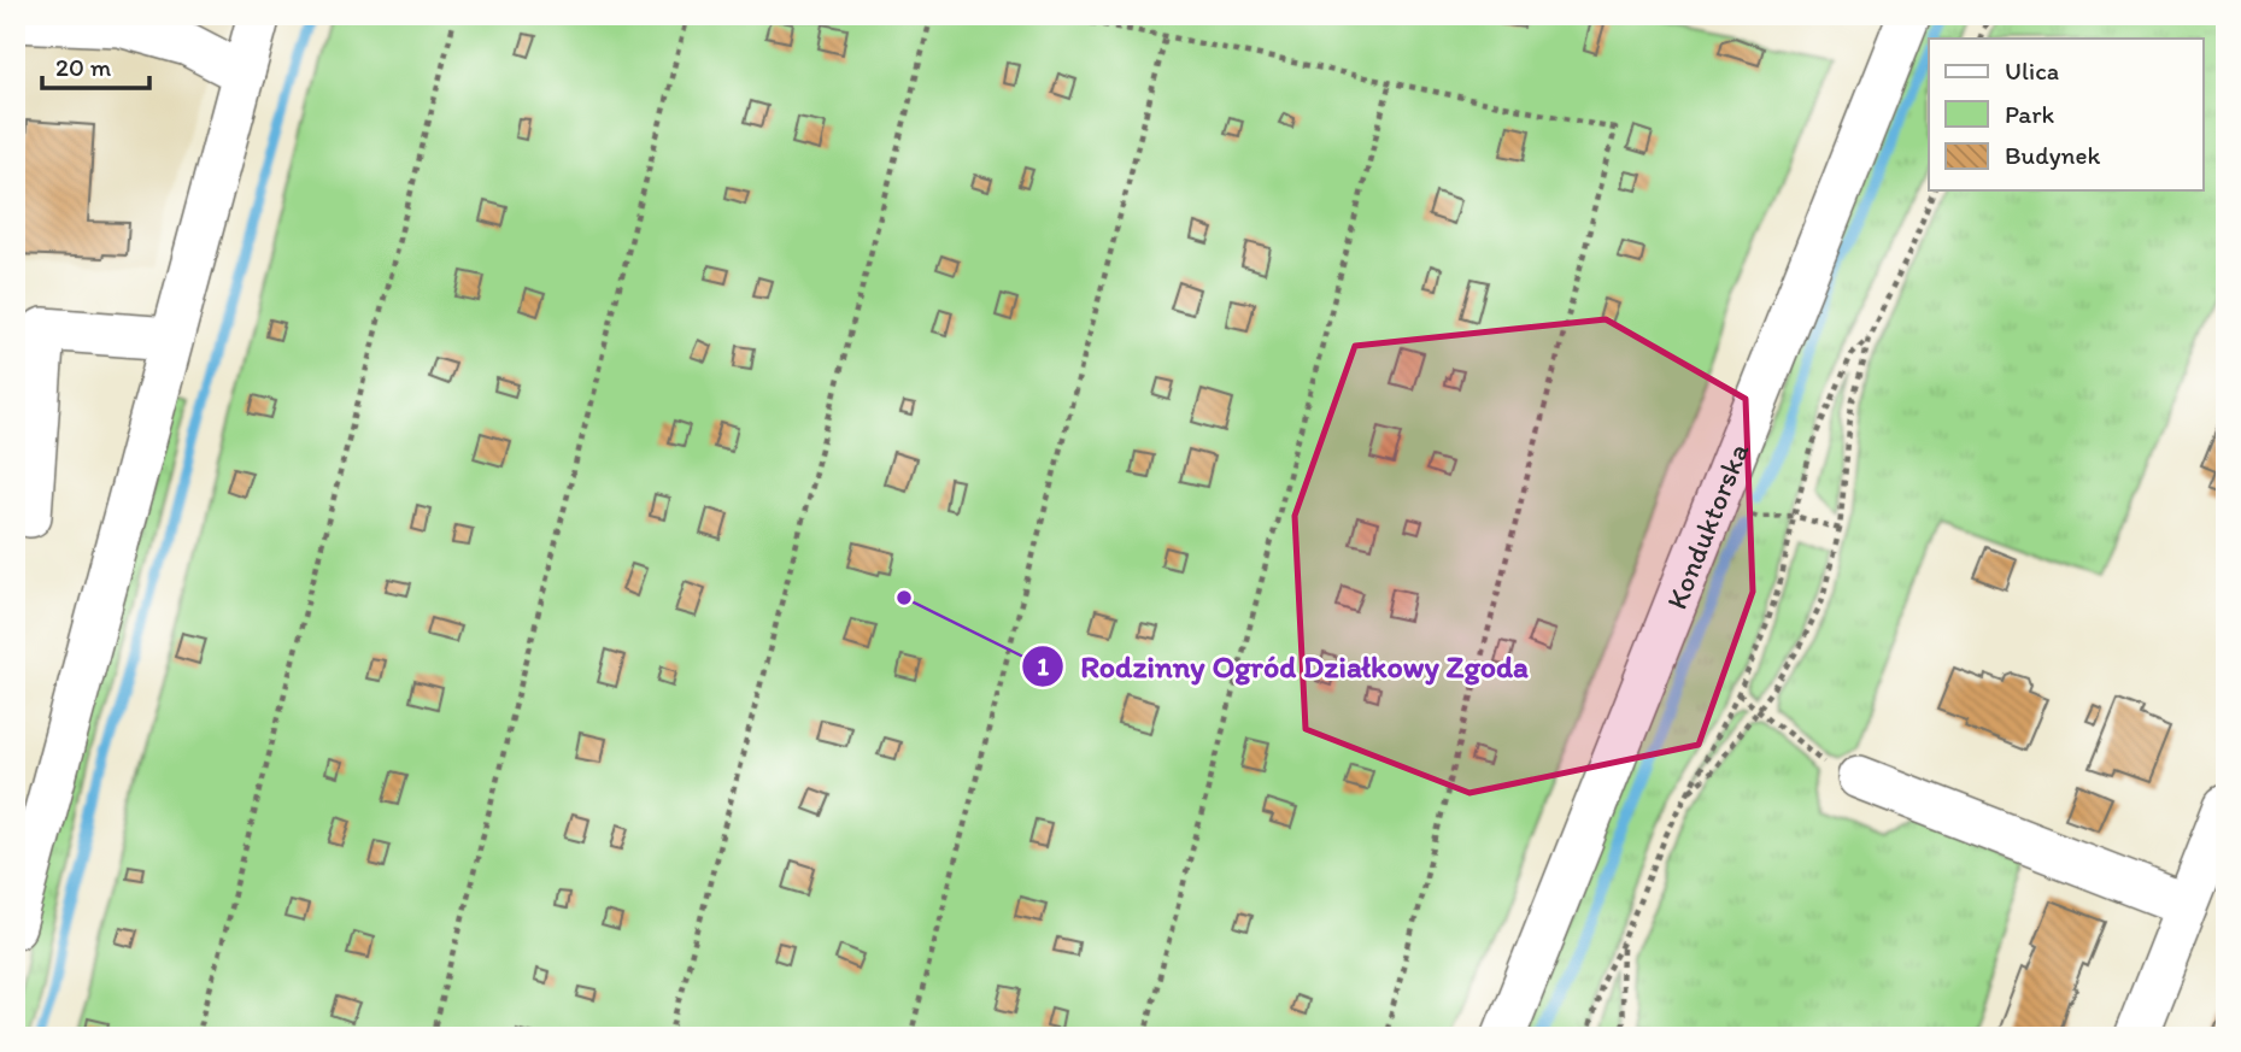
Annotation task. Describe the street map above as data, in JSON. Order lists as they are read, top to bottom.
{
  "streets": {
    "street": ["Konduktorska"]
  },
  "places": ["Rodzinny Ogród Działkowy Zgoda"],
  "legend": ["Ulica", "Park", "Budynek"],
  "scale_bar": "20 m"
}
